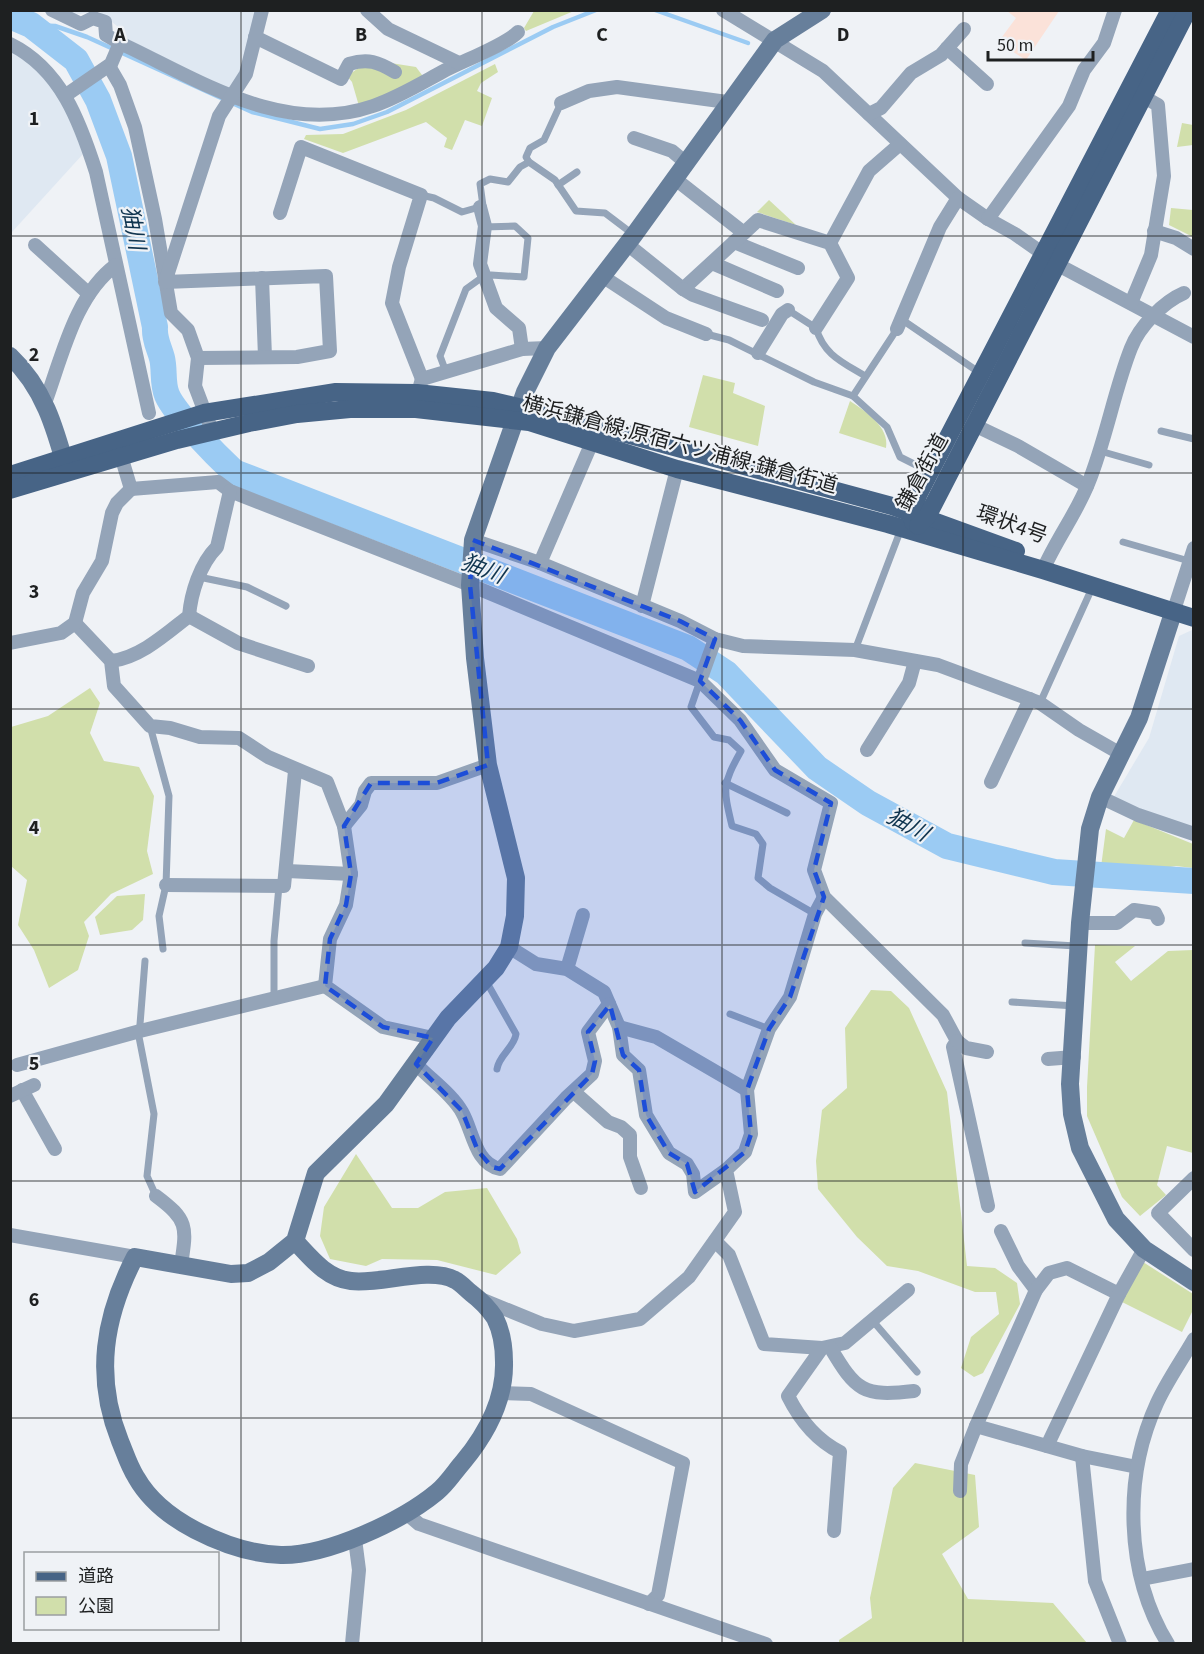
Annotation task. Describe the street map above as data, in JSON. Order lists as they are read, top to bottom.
{
  "streets": {
    "main road": ["横浜鎌倉線;原宿六ツ浦線;鎌倉街道", "鎌倉街道", "環状4号"]
  },
  "crossings": [
    ["横浜鎌倉線;原宿六ツ浦線;鎌倉街道", "鎌倉街道"],
    ["横浜鎌倉線;原宿六ツ浦線;鎌倉街道", "環状4号"],
    ["鎌倉街道", "環状4号"]
  ],
  "water": ["㹨川"],
  "legend": ["道路", "公園"],
  "scale_bar": "50 m",
  "grid": {
    "columns": [
      "A",
      "B",
      "C",
      "D"
    ],
    "rows": [
      "1",
      "2",
      "3",
      "4",
      "5",
      "6"
    ]
  }
}
